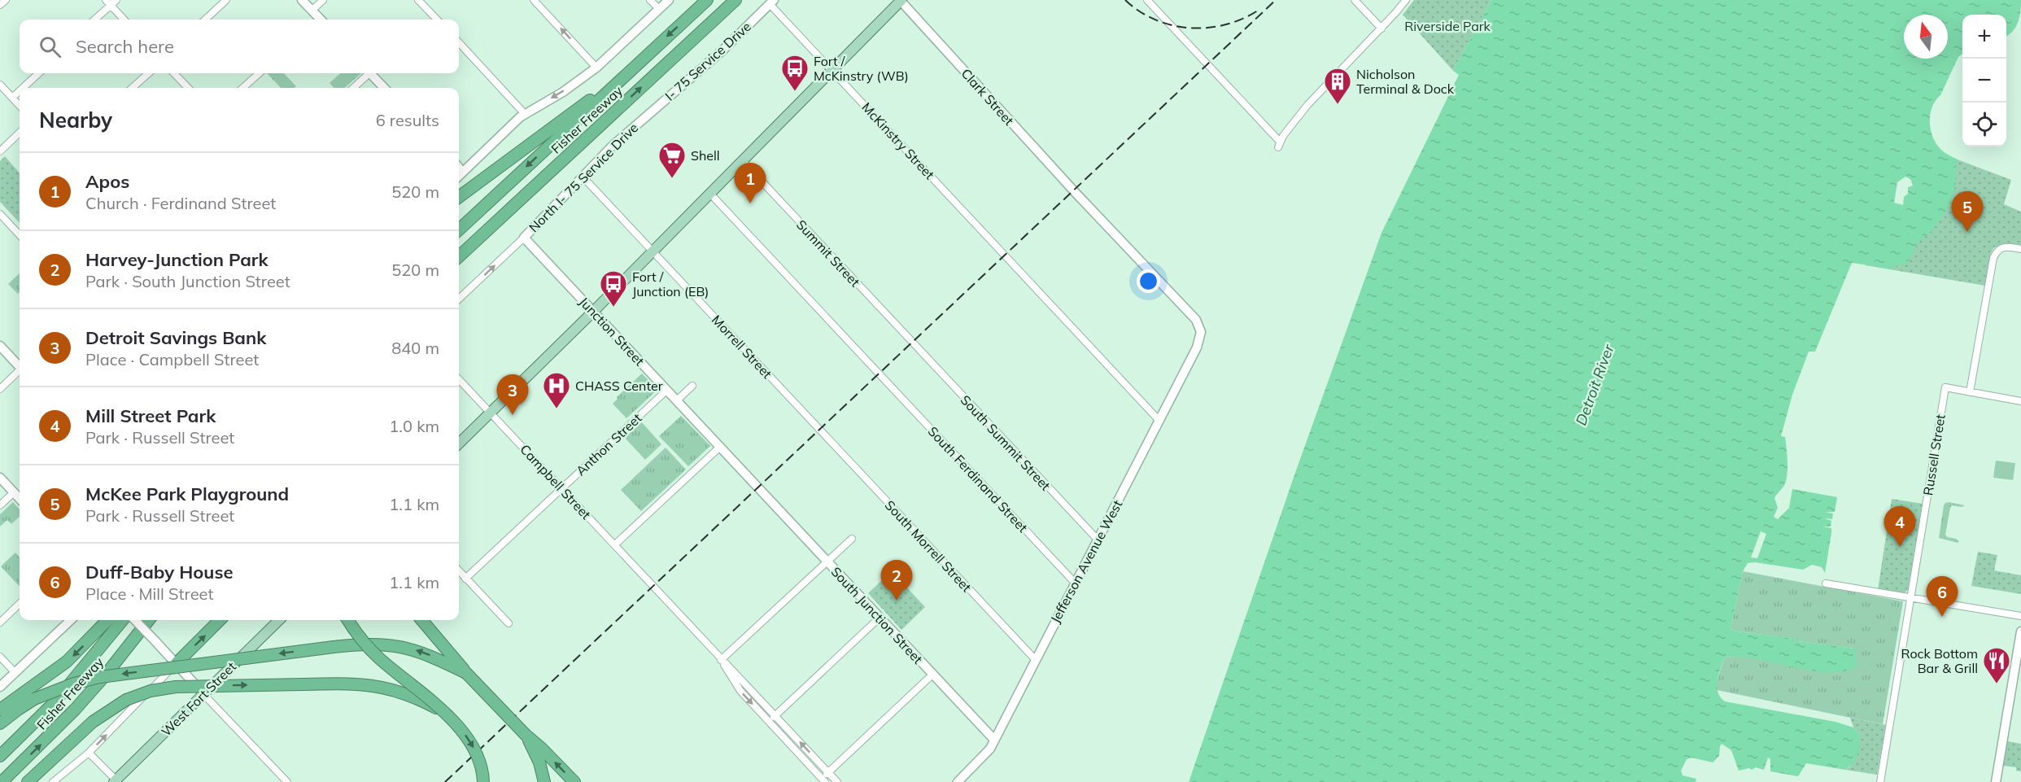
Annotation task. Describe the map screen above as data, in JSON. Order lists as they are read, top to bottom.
{
  "streets": {
    "highway": ["Fisher Freeway"],
    "main road": [
      "I- 75 Service Drive",
      "Clark Street",
      "North I- 75 Service Drive",
      "Junction Street",
      "Jefferson Avenue West",
      "South Junction Street",
      "West Fort Street"
    ],
    "street": [
      "McKinstry Street",
      "Summit Street",
      "Morrell Street",
      "South Summit Street",
      "Anthon Street",
      "Russell Street",
      "South Ferdinand Street",
      "Campbell Street",
      "South Morrell Street"
    ]
  },
  "crossings": [
    ["I- 75 Service Drive", "McKinstry Street"],
    ["I- 75 Service Drive", "North I- 75 Service Drive"],
    ["Clark Street", "Jefferson Avenue West"],
    ["McKinstry Street", "Jefferson Avenue West"],
    ["North I- 75 Service Drive", "Junction Street"],
    ["North I- 75 Service Drive", "Morrell Street"],
    ["Summit Street", "South Summit Street"],
    ["Junction Street", "Anthon Street"],
    ["Junction Street", "South Junction Street"],
    ["Morrell Street", "South Morrell Street"],
    ["South Summit Street", "Jefferson Avenue West"],
    ["Anthon Street", "Campbell Street"],
    ["South Ferdinand Street", "Jefferson Avenue West"],
    ["South Morrell Street", "Jefferson Avenue West"],
    ["Jefferson Avenue West", "South Junction Street"]
  ],
  "water": ["Detroit River"],
  "parks": ["Riverside Park"],
  "places": {
    "bus stop": ["Fort / McKinstry (WB)", "Fort / Junction (EB)"],
    "building": ["Nicholson Terminal & Dock"],
    "supermarket": ["Shell"],
    "hospital": ["CHASS Center"],
    "restaurant": ["Rock Bottom Bar & Grill"]
  },
  "north": "top",
  "page": {
    "map_buttons": ["+", "−"],
    "search": "Search here",
    "heading": ["Nearby", "6 results"],
    "list": [
      {
        "mark": "1",
        "name": "Apos",
        "note": "Church · Ferdinand Street",
        "value": "520 m"
      },
      {
        "mark": "2",
        "name": "Harvey-Junction Park",
        "note": "Park · South Junction Street",
        "value": "520 m"
      },
      {
        "mark": "3",
        "name": "Detroit Savings Bank",
        "note": "Place · Campbell Street",
        "value": "840 m"
      },
      {
        "mark": "4",
        "name": "Mill Street Park",
        "note": "Park · Russell Street",
        "value": "1.0 km"
      },
      {
        "mark": "5",
        "name": "McKee Park Playground",
        "note": "Park · Russell Street",
        "value": "1.1 km"
      },
      {
        "mark": "6",
        "name": "Duff-Baby House",
        "note": "Place · Mill Street",
        "value": "1.1 km"
      }
    ],
    "pins": [
      "1",
      "5",
      "3",
      "4",
      "2",
      "6"
    ]
  }
}
